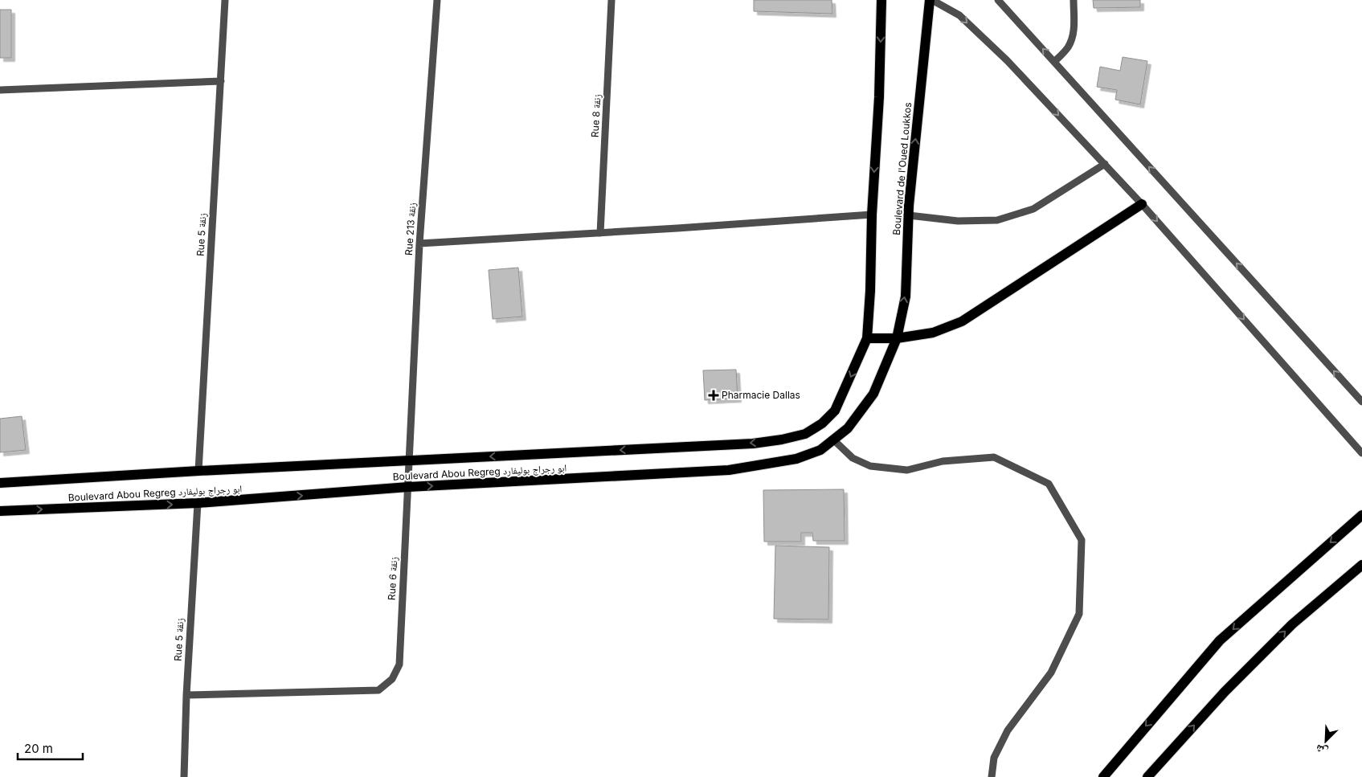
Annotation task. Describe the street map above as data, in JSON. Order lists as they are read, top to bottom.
{
  "streets": {
    "main road": ["Boulevard de l'Oued Loukkos", "Boulevard Abou Regreg ابو رجراج بوليفارد"],
    "street": [
      "Rue 8 زنقة",
      "Rue 213 زنقة",
      "Rue 5 زنقة",
      "Rue 6 زنقة"
    ]
  },
  "crossings": [
    ["Boulevard de l'Oued Loukkos", "Boulevard Abou Regreg ابو رجراج بوليفارد"],
    ["Rue 213 زنقة", "Boulevard Abou Regreg ابو رجراج بوليفارد"],
    ["Rue 213 زنقة", "Rue 6 زنقة"],
    ["Rue 5 زنقة", "Boulevard Abou Regreg ابو رجراج بوليفارد"],
    ["Rue 5 زنقة", "Rue 6 زنقة"],
    ["Boulevard Abou Regreg ابو رجراج بوليفارد", "Rue 6 زنقة"]
  ],
  "places": {
    "health": ["Pharmacie Dallas"]
  },
  "scale_bar": "20 m",
  "north": "bottom left"
}
